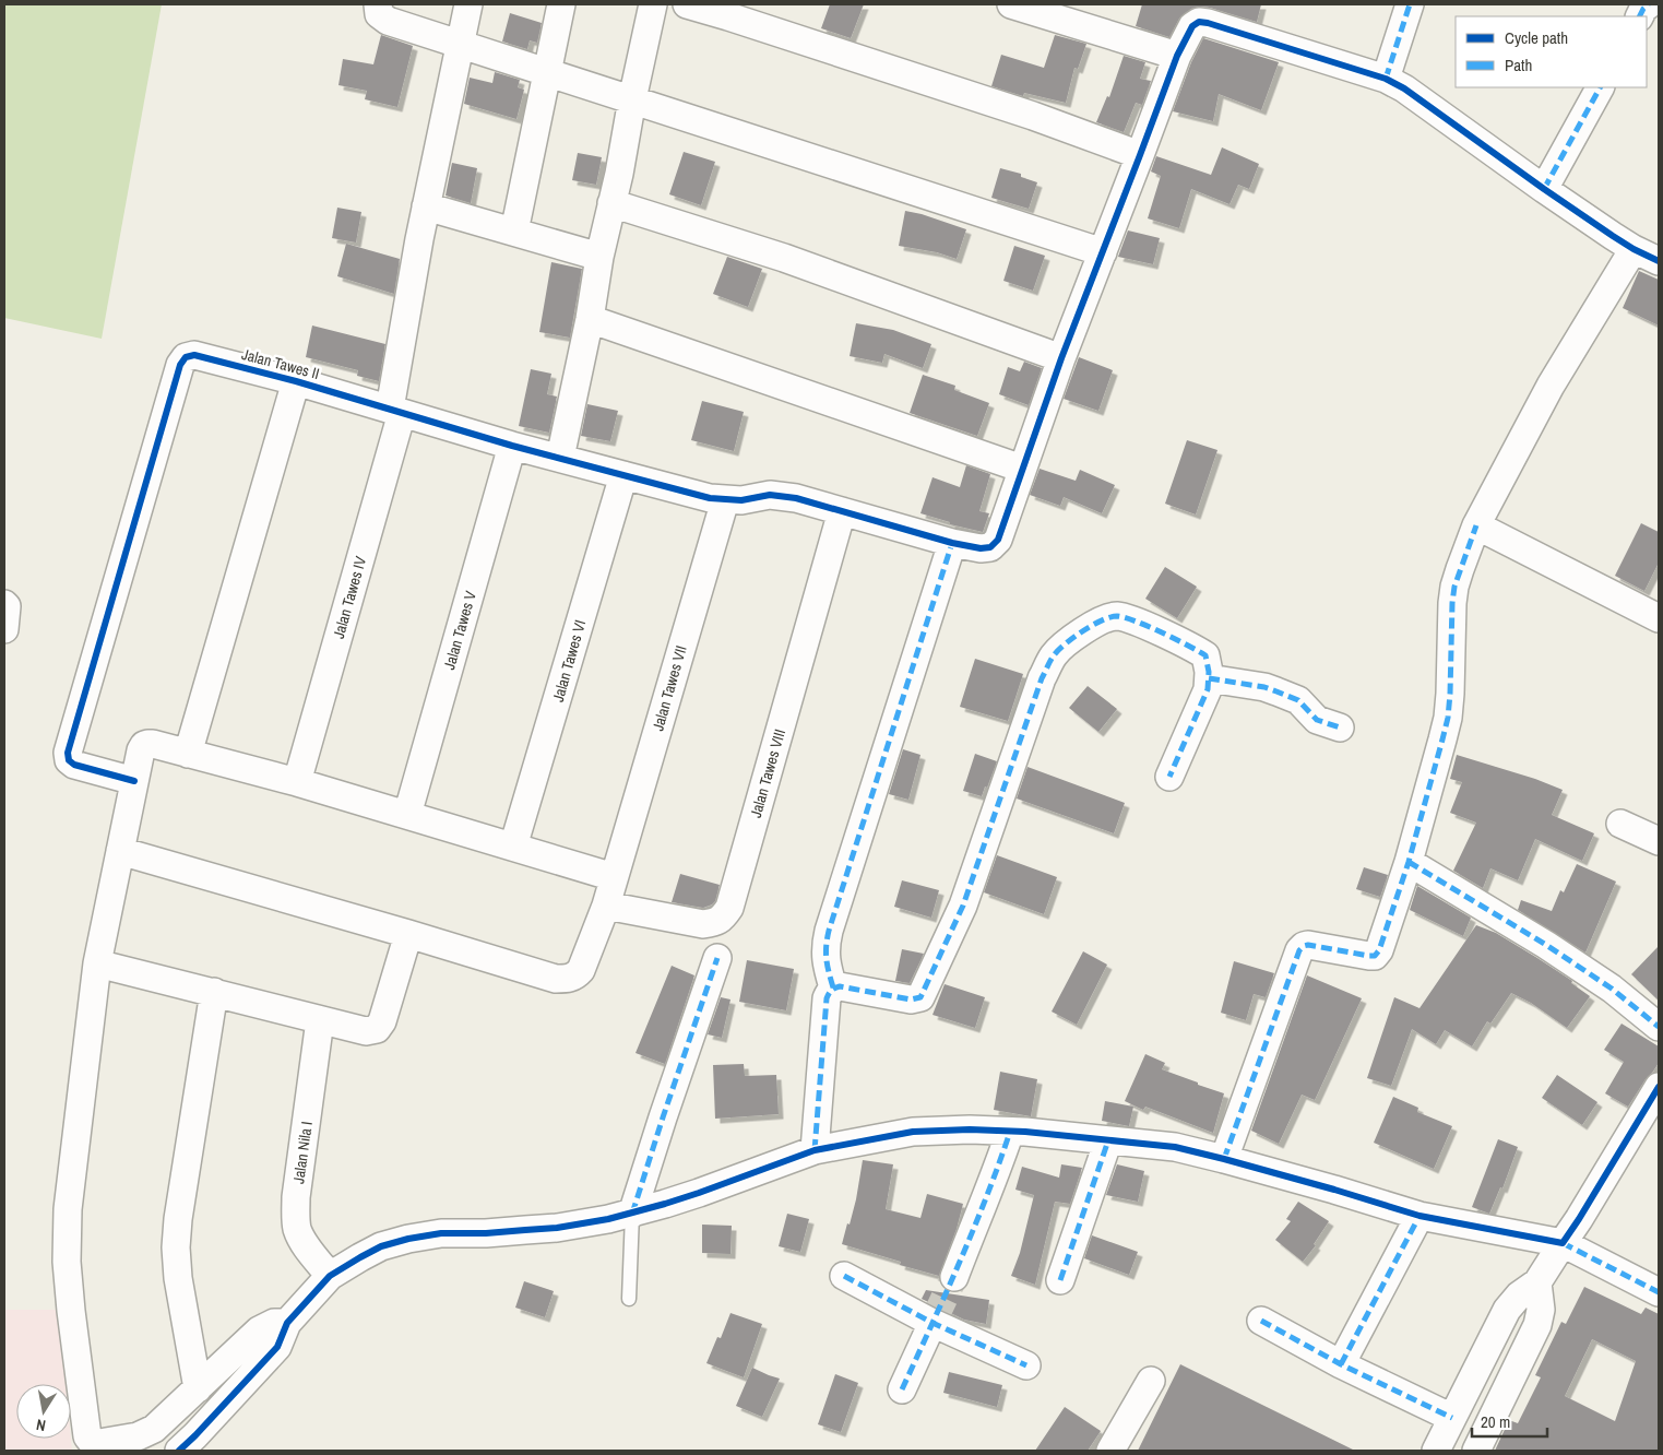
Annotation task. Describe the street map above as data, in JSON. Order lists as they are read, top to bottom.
{
  "streets": {
    "street": [
      "Jalan Tawes II",
      "Jalan Tawes IV",
      "Jalan Tawes V",
      "Jalan Tawes VI",
      "Jalan Tawes VII",
      "Jalan Tawes VIII",
      "Jalan Nila I"
    ]
  },
  "crossings": [
    ["Jalan Tawes II", "Jalan Tawes IV"],
    ["Jalan Tawes II", "Jalan Tawes V"],
    ["Jalan Tawes II", "Jalan Tawes VI"],
    ["Jalan Tawes II", "Jalan Tawes VII"],
    ["Jalan Tawes II", "Jalan Tawes VIII"],
    ["Jalan Tawes VII", "Jalan Tawes VIII"]
  ],
  "legend": ["Cycle path", "Path"],
  "scale_bar": "20 m",
  "north": "bottom"
}
